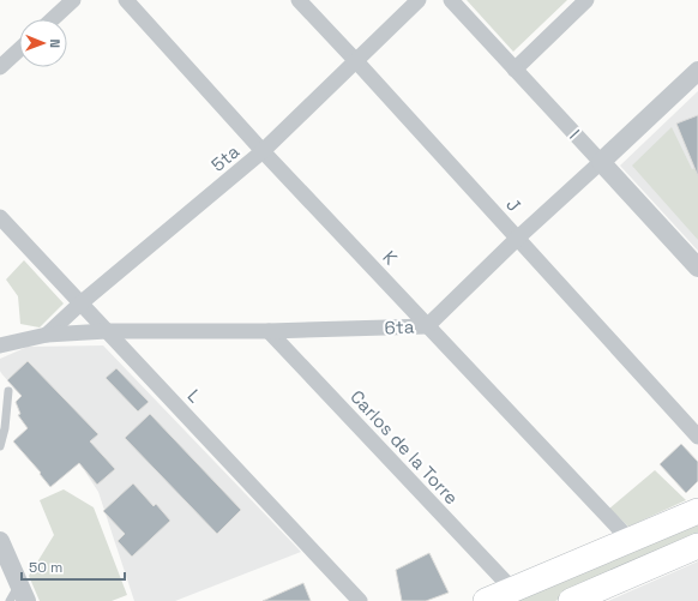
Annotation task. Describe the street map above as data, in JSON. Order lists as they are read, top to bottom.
{
  "streets": {
    "street": [
      "I",
      "5ta",
      "J",
      "K",
      "6ta",
      "L",
      "Carlos de la Torre"
    ]
  },
  "crossings": [
    ["I", "6ta"],
    ["5ta", "J"],
    ["5ta", "K"],
    ["5ta", "6ta"],
    ["5ta", "L"],
    ["J", "6ta"],
    ["K", "6ta"],
    ["6ta", "L"],
    ["6ta", "Carlos de la Torre"]
  ],
  "scale_bar": "50 m",
  "north": "right"
}
